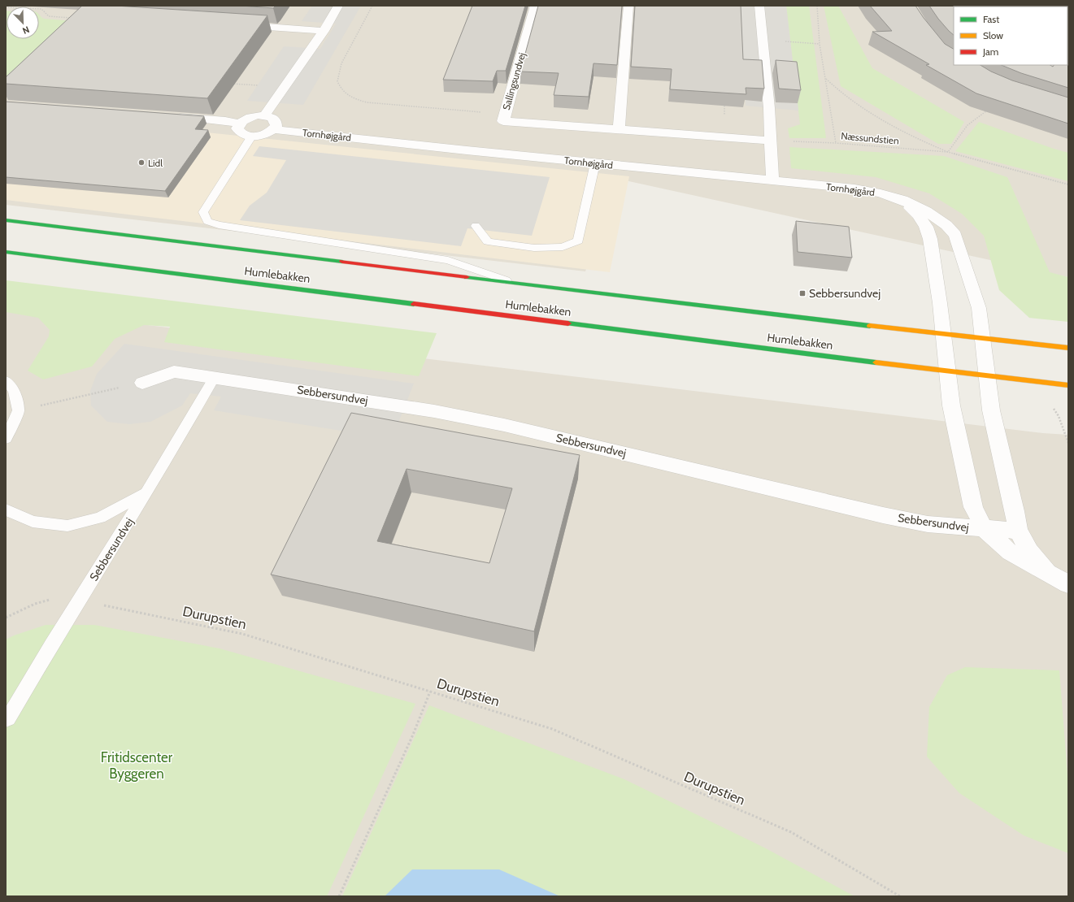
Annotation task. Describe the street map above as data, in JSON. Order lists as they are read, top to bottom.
{
  "streets": {
    "street": [
      "Sallingsundvej",
      "Tornhøjgård",
      "Humlebakken",
      "Sebbersundvej"
    ],
    "path": ["Næssundstien", "Durupstien"]
  },
  "crossings": [
    ["Tornhøjgård", "Humlebakken"],
    ["Tornhøjgård", "Sebbersundvej"],
    ["Humlebakken", "Sebbersundvej"],
    ["Sebbersundvej", "Durupstien"]
  ],
  "parks": ["Fritidscenter Byggeren"],
  "places": {
    "other": ["Lidl"],
    "transit": ["Sebbersundvej"]
  },
  "legend": ["Fast", "Slow", "Jam"],
  "north": "bottom right"
}
